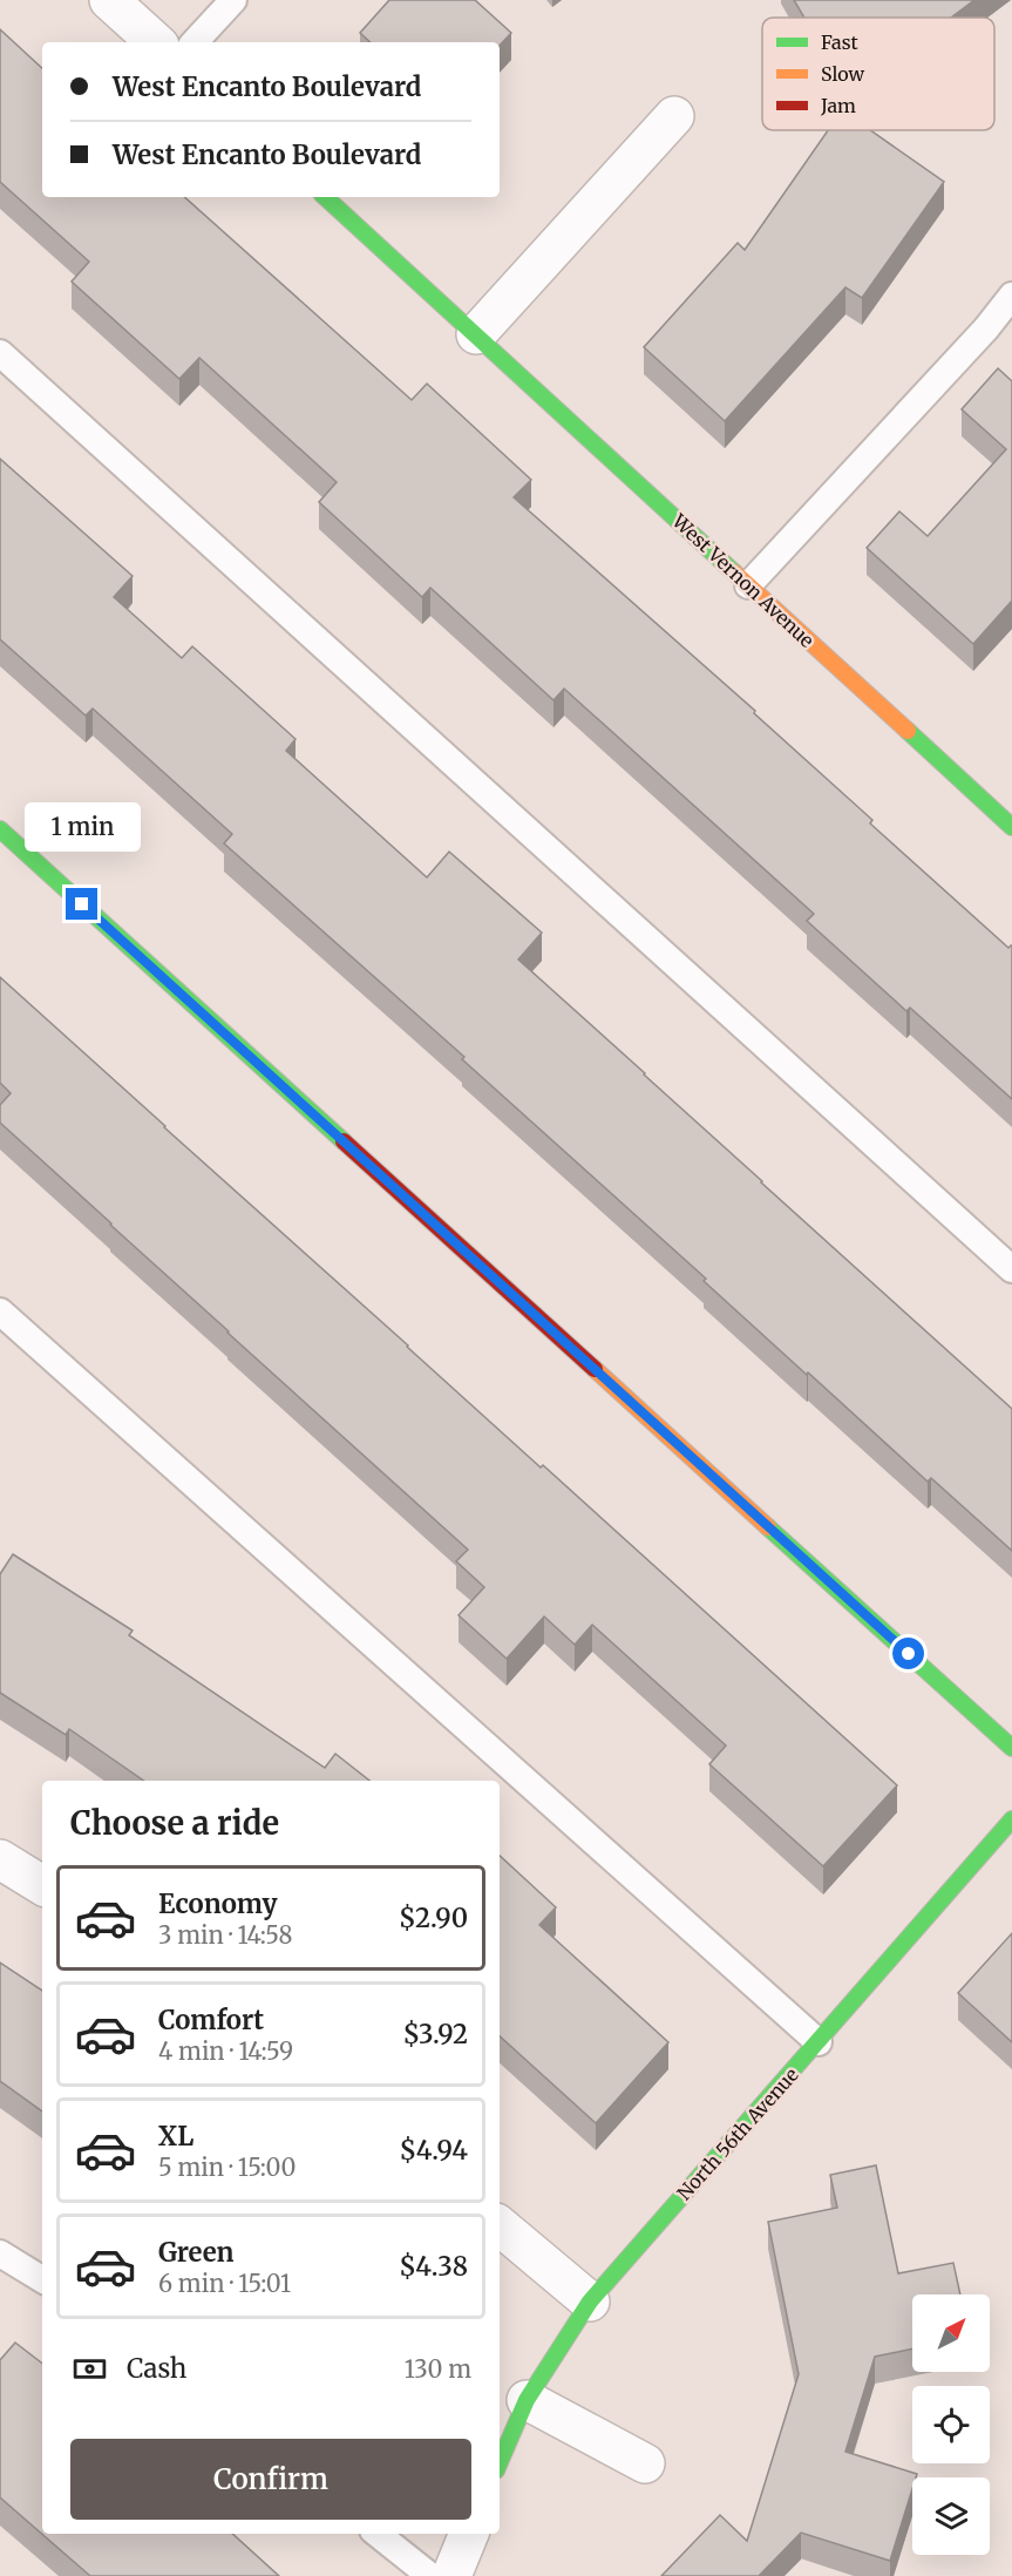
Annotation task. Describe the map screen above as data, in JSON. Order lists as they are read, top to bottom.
{
  "streets": {
    "street": ["West Vernon Avenue", "North 56th Avenue"]
  },
  "legend": ["Fast", "Slow", "Jam"],
  "north": "top right",
  "page": {
    "banner": ["West Encanto Boulevard", "West Encanto Boulevard"],
    "bubble": "1 min",
    "heading": "Choose a ride",
    "list": [
      {
        "name": "Economy",
        "note": "3 min · 14:58",
        "value": "$2.90"
      },
      {
        "name": "Comfort",
        "note": "4 min · 14:59",
        "value": "$3.92"
      },
      {
        "name": "XL",
        "note": "5 min · 15:00",
        "value": "$4.94"
      },
      {
        "name": "Green",
        "note": "6 min · 15:01",
        "value": "$4.38"
      }
    ],
    "pay": ["Cash", "130 m"],
    "buttons": "Confirm"
  }
}
